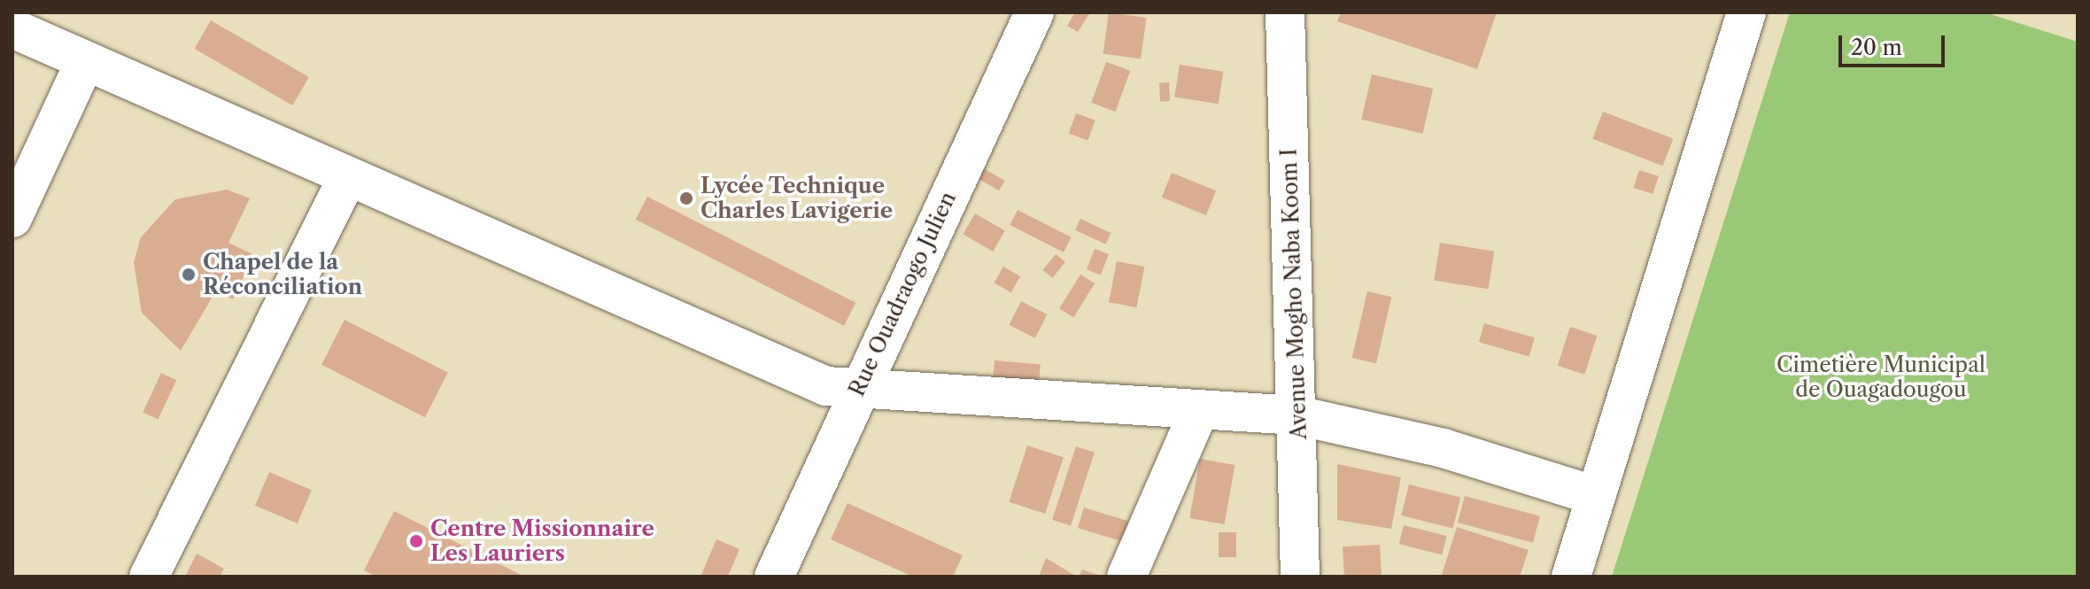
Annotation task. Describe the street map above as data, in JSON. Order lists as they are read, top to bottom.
{
  "streets": {
    "street": ["Rue Ouadraogo Julien", "Avenue Mogho Naba Koom I"]
  },
  "parks": ["Cimetière Municipal de Ouagadougou"],
  "places": ["Lycée Technique Charles Lavigerie", "Chapel de la Réconciliation", "Centre Missionnaire Les Lauriers"],
  "scale_bar": "20 m"
}
